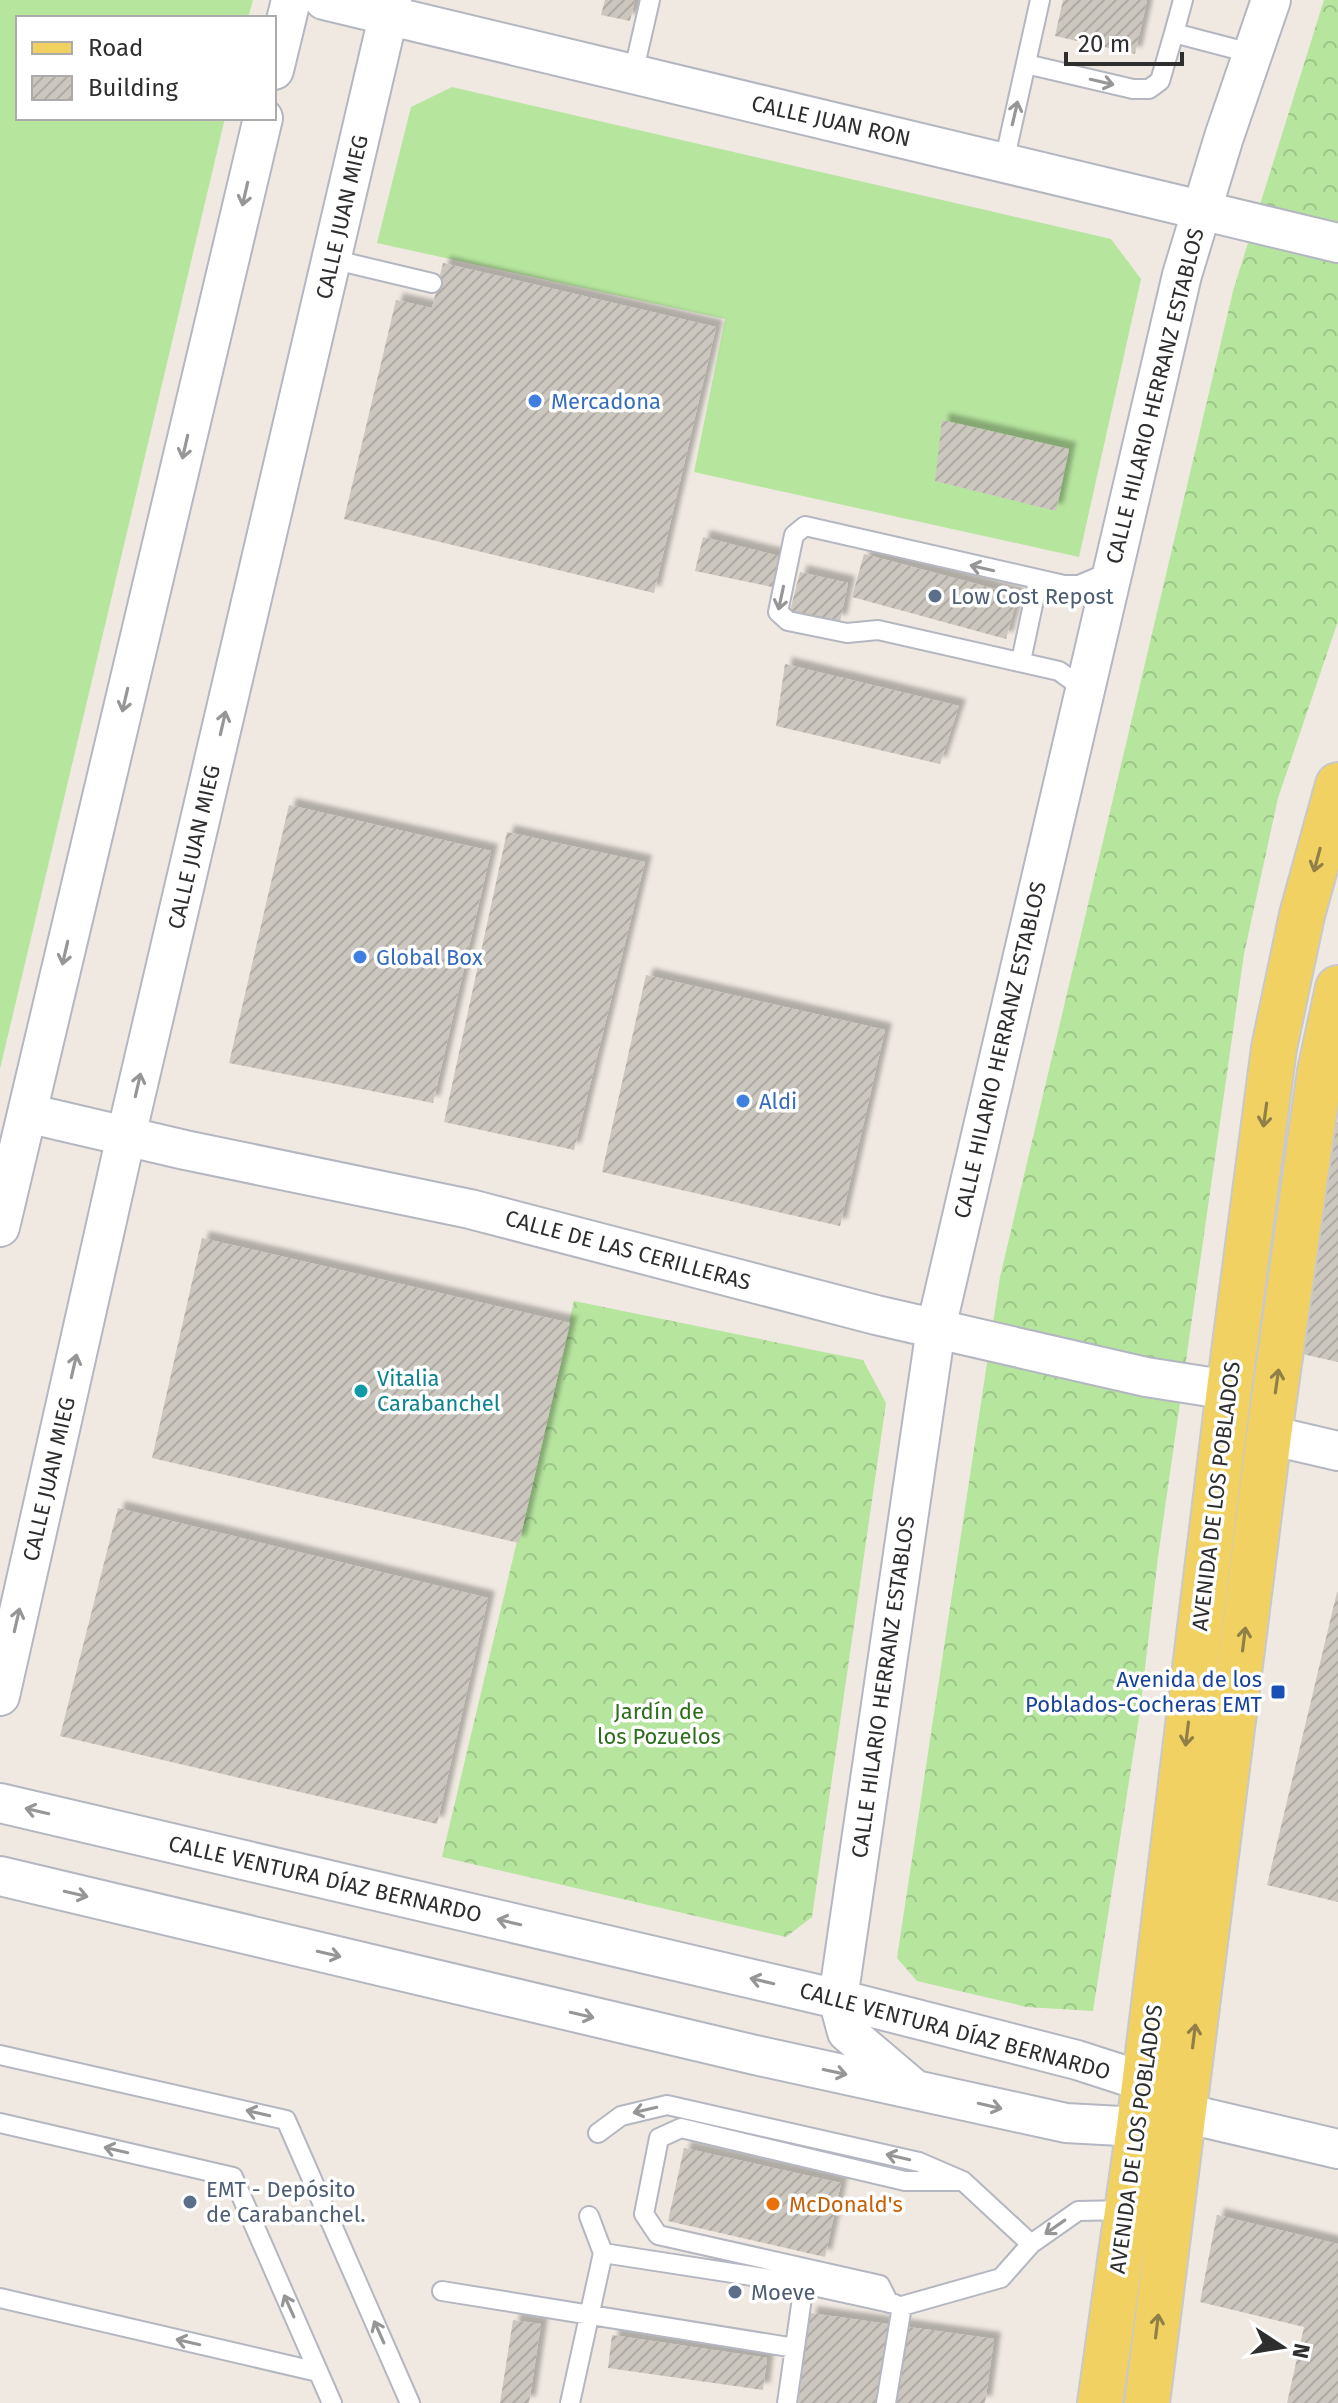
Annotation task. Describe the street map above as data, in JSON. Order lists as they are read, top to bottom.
{
  "streets": {
    "main road": ["AVENIDA DE LOS POBLADOS"],
    "street": [
      "CALLE JUAN RON",
      "CALLE JUAN MIEG",
      "CALLE HILARIO HERRANZ ESTABLOS",
      "CALLE DE LAS CERILLERAS",
      "CALLE VENTURA DÍAZ BERNARDO"
    ]
  },
  "crossings": [
    ["CALLE JUAN RON", "CALLE JUAN MIEG"],
    ["CALLE JUAN RON", "CALLE HILARIO HERRANZ ESTABLOS"],
    ["CALLE JUAN MIEG", "CALLE DE LAS CERILLERAS"],
    ["CALLE HILARIO HERRANZ ESTABLOS", "CALLE DE LAS CERILLERAS"],
    ["CALLE HILARIO HERRANZ ESTABLOS", "CALLE VENTURA DÍAZ BERNARDO"],
    ["CALLE DE LAS CERILLERAS", "AVENIDA DE LOS POBLADOS"],
    ["AVENIDA DE LOS POBLADOS", "CALLE VENTURA DÍAZ BERNARDO"]
  ],
  "parks": ["Jardín de los Pozuelos"],
  "places": {
    "other": [
      "Mercadona",
      "Low Cost Repost",
      "Global Box",
      "Aldi",
      "Vitalia Carabanchel",
      "EMT - Depósito de Carabanchel.",
      "McDonald's",
      "Moeve"
    ],
    "transit": ["Avenida de los Poblados-Cocheras EMT"]
  },
  "legend": ["Road", "Building"],
  "scale_bar": "20 m",
  "north": "right"
}
